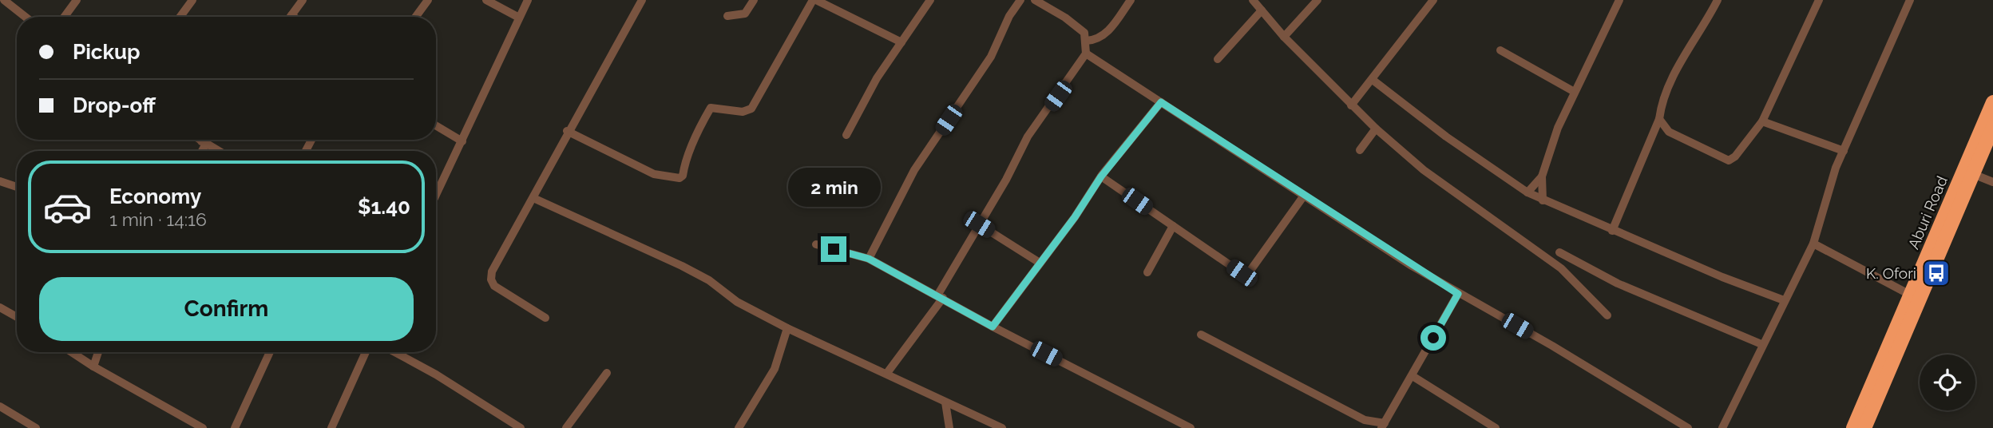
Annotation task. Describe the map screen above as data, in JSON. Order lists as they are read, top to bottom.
{
  "streets": {
    "highway": ["Aburi Road"]
  },
  "places": {
    "bus stop": ["K. Ofori"]
  },
  "page": {
    "banner": ["Pickup", "Drop-off"],
    "list": [
      {
        "name": "Economy",
        "note": "1 min · 14:16",
        "value": "$1.40"
      }
    ],
    "bubble": "2 min",
    "buttons": "Confirm"
  }
}
